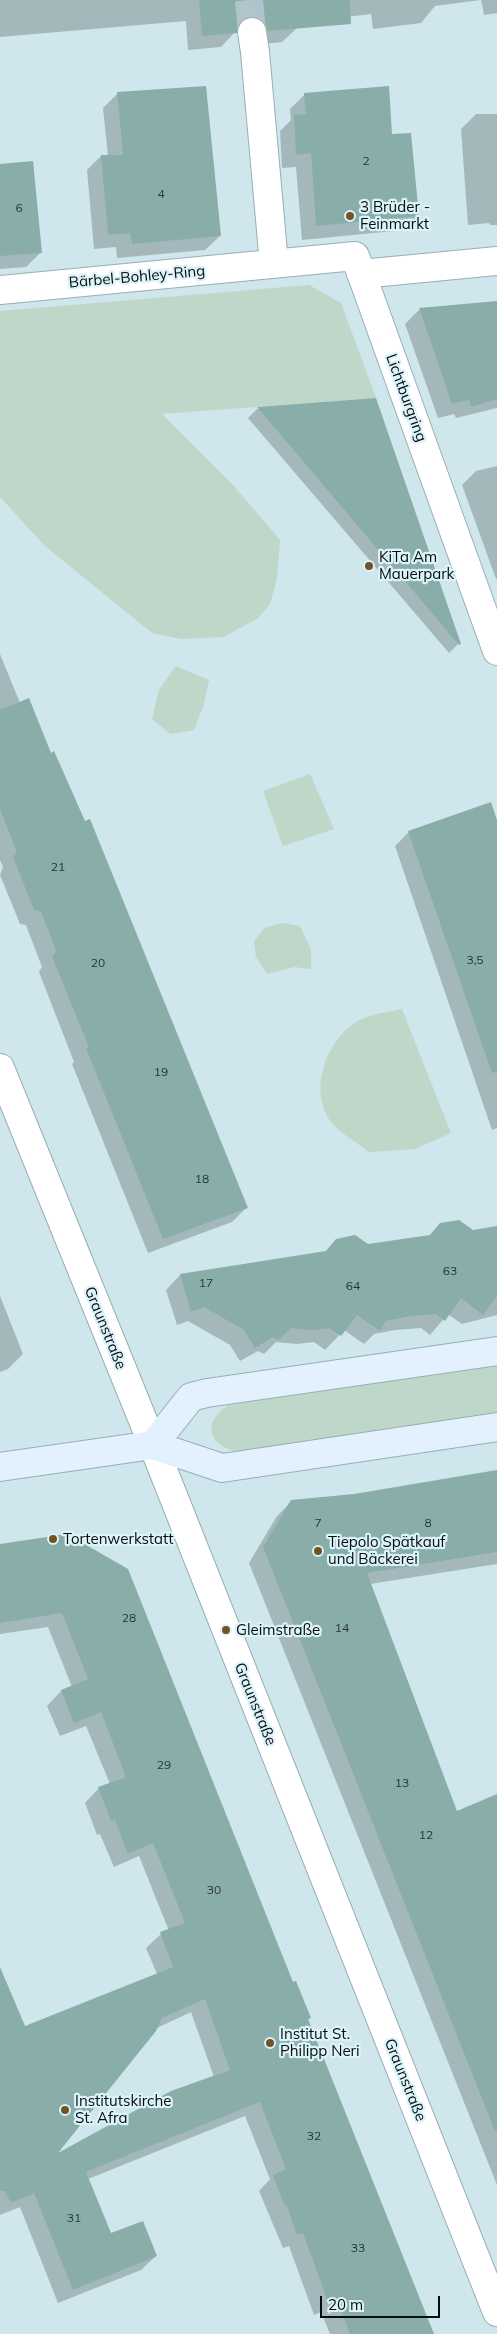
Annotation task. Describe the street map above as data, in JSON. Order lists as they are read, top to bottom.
{
  "streets": {
    "street": ["Bärbel-Bohley-Ring", "Lichtburgring", "Graunstraße"]
  },
  "crossings": [
    ["Bärbel-Bohley-Ring", "Lichtburgring"]
  ],
  "places": [
    "3 Brüder - Feinmarkt",
    "KiTa Am Mauerpark",
    "Tortenwerkstatt",
    "Tiepolo Spätkauf und Bäckerei",
    "Gleimstraße",
    "Institut St. Philipp Neri",
    "Institutskirche St. Afra"
  ],
  "house_numbers": [
    "2",
    "4",
    "6",
    "21",
    "3,5",
    "20",
    "19",
    "18",
    "63",
    "17",
    "64",
    "7",
    "8",
    "28",
    "14",
    "29",
    "13",
    "12",
    "30",
    "32",
    "31",
    "33"
  ],
  "scale_bar": "20 m"
}
